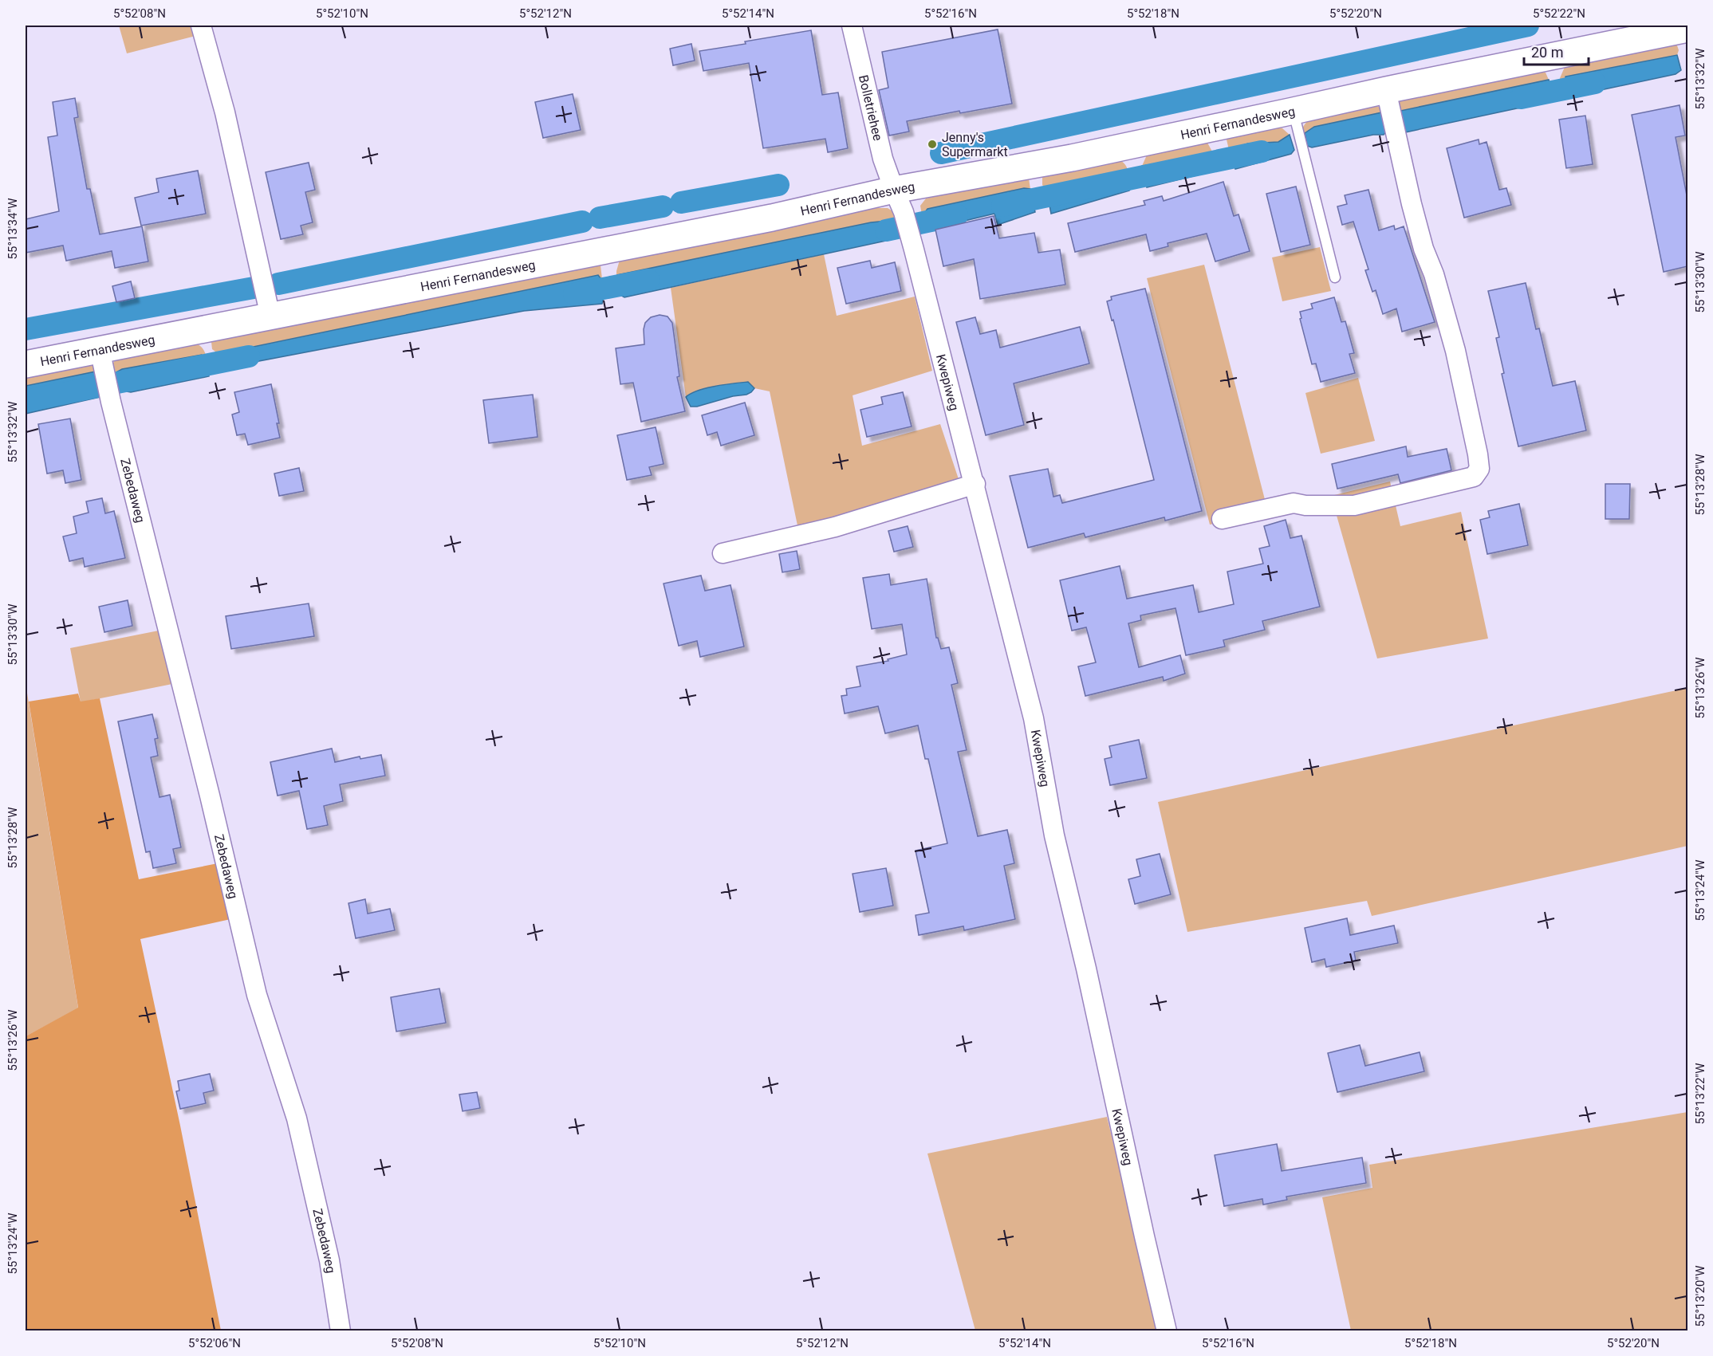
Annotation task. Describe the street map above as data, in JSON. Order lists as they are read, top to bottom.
{
  "streets": {
    "street": [
      "Bolletriehee",
      "Henri Fernandesweg",
      "Kwepiweg",
      "Zebedaweg"
    ]
  },
  "crossings": [
    ["Bolletriehee", "Henri Fernandesweg"],
    ["Bolletriehee", "Kwepiweg"],
    ["Henri Fernandesweg", "Kwepiweg"],
    ["Henri Fernandesweg", "Zebedaweg"]
  ],
  "places": ["Jenny's Supermarkt"],
  "scale_bar": "20 m",
  "coordinates": [
    "5°52'08\"N",
    "5°52'10\"N",
    "5°52'12\"N",
    "5°52'14\"N",
    "5°52'16\"N",
    "5°52'18\"N",
    "5°52'20\"N",
    "5°52'22\"N",
    "55°13'32\"W",
    "55°13'34\"W",
    "55°13'30\"W",
    "55°13'28\"W",
    "55°13'26\"W",
    "55°13'24\"W",
    "55°13'22\"W",
    "55°13'20\"W",
    "5°52'06\"N"
  ]
}
